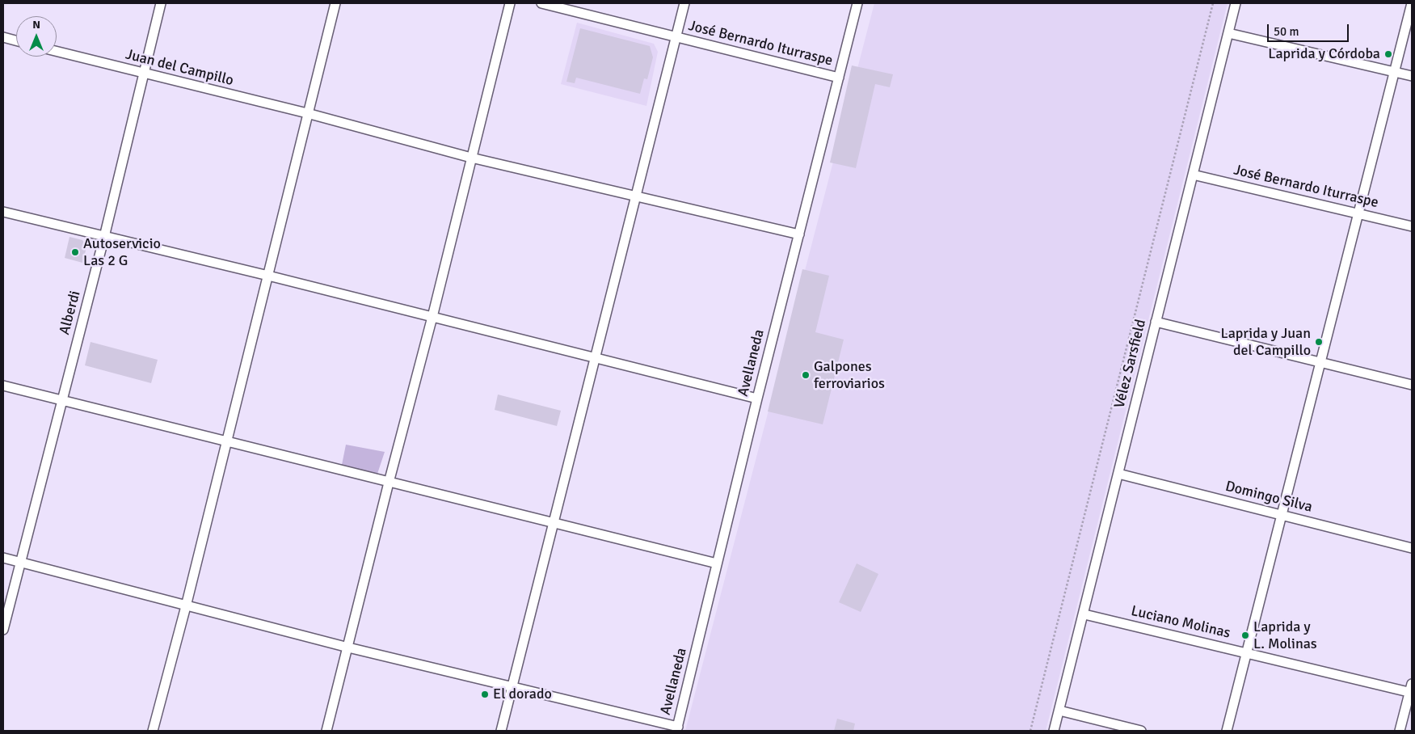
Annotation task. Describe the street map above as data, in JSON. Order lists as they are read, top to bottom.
{
  "streets": {
    "street": [
      "José Bernardo Iturraspe",
      "Juan del Campillo",
      "Alberdi",
      "Avellaneda",
      "Vélez Sarsfield",
      "Domingo Silva",
      "Luciano Molinas"
    ]
  },
  "crossings": [
    ["José Bernardo Iturraspe", "Avellaneda"],
    ["José Bernardo Iturraspe", "Vélez Sarsfield"],
    ["Juan del Campillo", "Alberdi"],
    ["Juan del Campillo", "Avellaneda"],
    ["Vélez Sarsfield", "Domingo Silva"],
    ["Vélez Sarsfield", "Luciano Molinas"]
  ],
  "places": [
    "Laprida y Córdoba",
    "Autoservicio Las 2 G",
    "Laprida y Juan del Campillo",
    "Galpones ferroviarios",
    "Laprida y L. Molinas",
    "El dorado"
  ],
  "scale_bar": "50 m",
  "north": "top"
}
